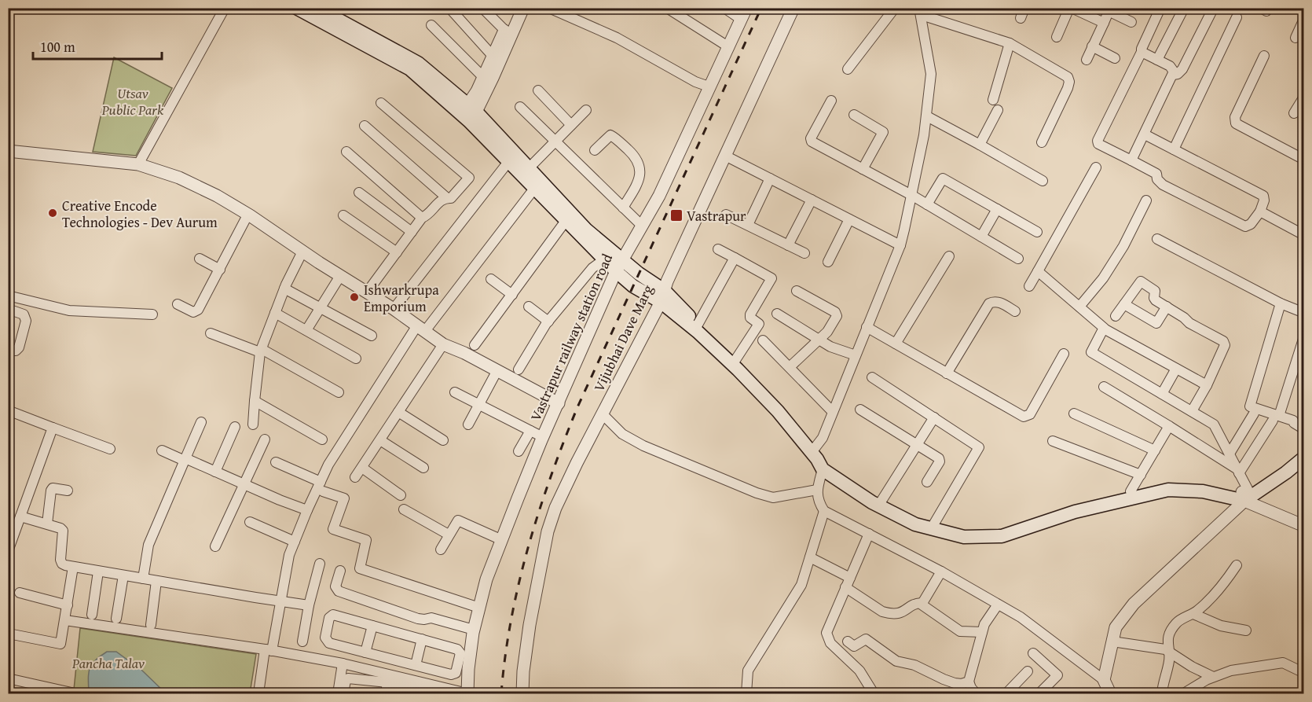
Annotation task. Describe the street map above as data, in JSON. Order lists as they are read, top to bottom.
{
  "streets": {
    "street": ["Vastrapur railway station road", "Vijubhai Dave Marg"]
  },
  "parks": ["Utsav Public Park", "Pancha Talav"],
  "places": {
    "other": ["Creative Encode Technologies - Dev Aurum", "Ishwarkrupa Emporium"],
    "transit": ["Vastrapur"]
  },
  "scale_bar": "100 m"
}
